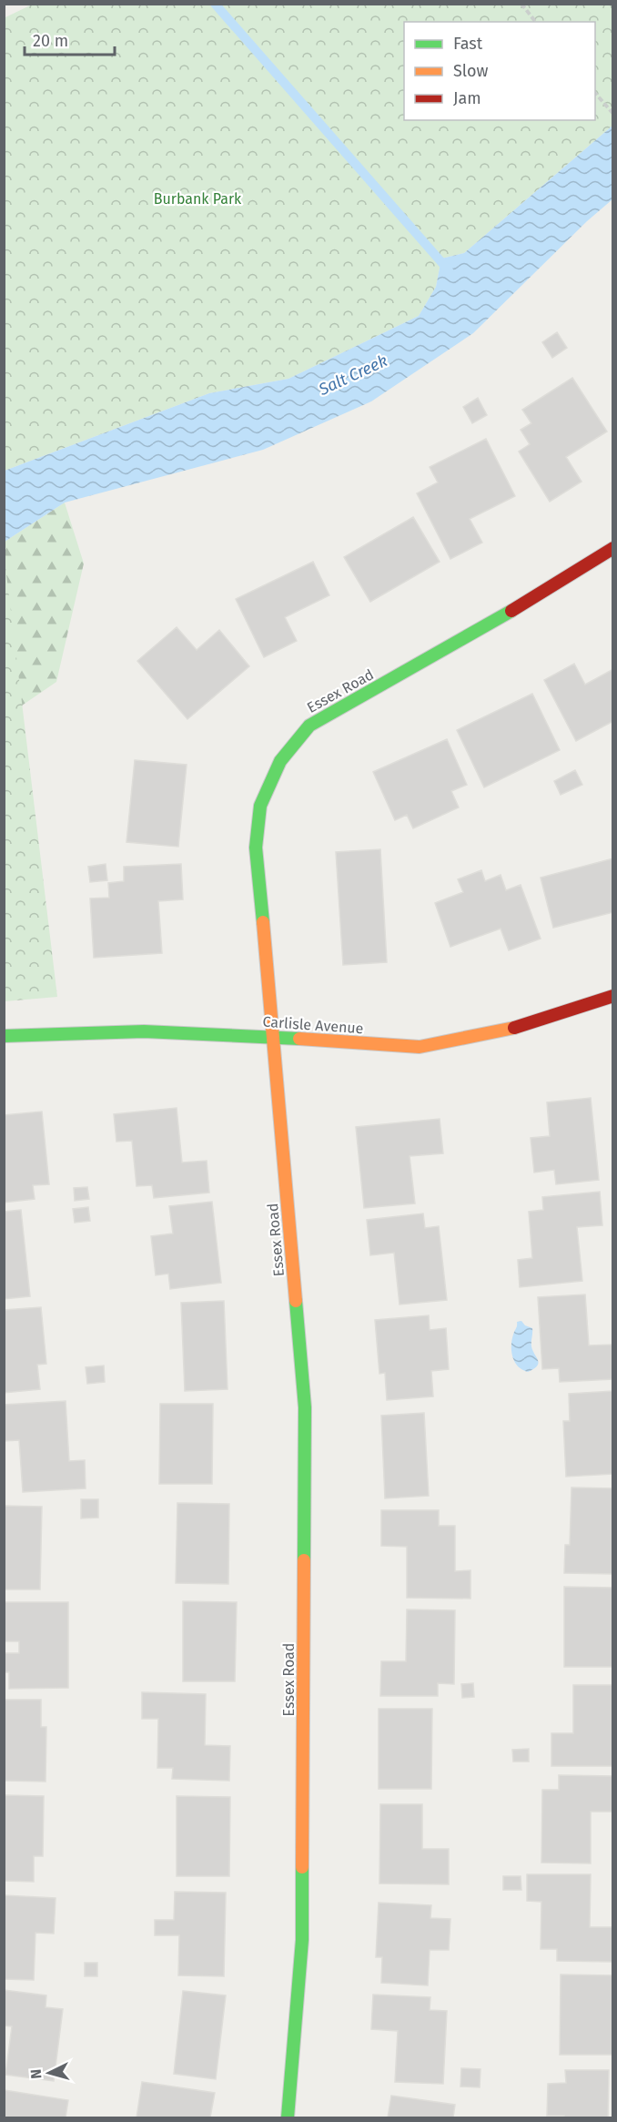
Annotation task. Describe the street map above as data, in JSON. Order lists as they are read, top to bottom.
{
  "streets": {
    "street": ["Essex Road", "Carlisle Avenue"]
  },
  "crossings": [
    ["Essex Road", "Carlisle Avenue"]
  ],
  "water": ["Salt Creek"],
  "parks": ["Burbank Park"],
  "legend": ["Fast", "Slow", "Jam"],
  "scale_bar": "20 m",
  "north": "left"
}
